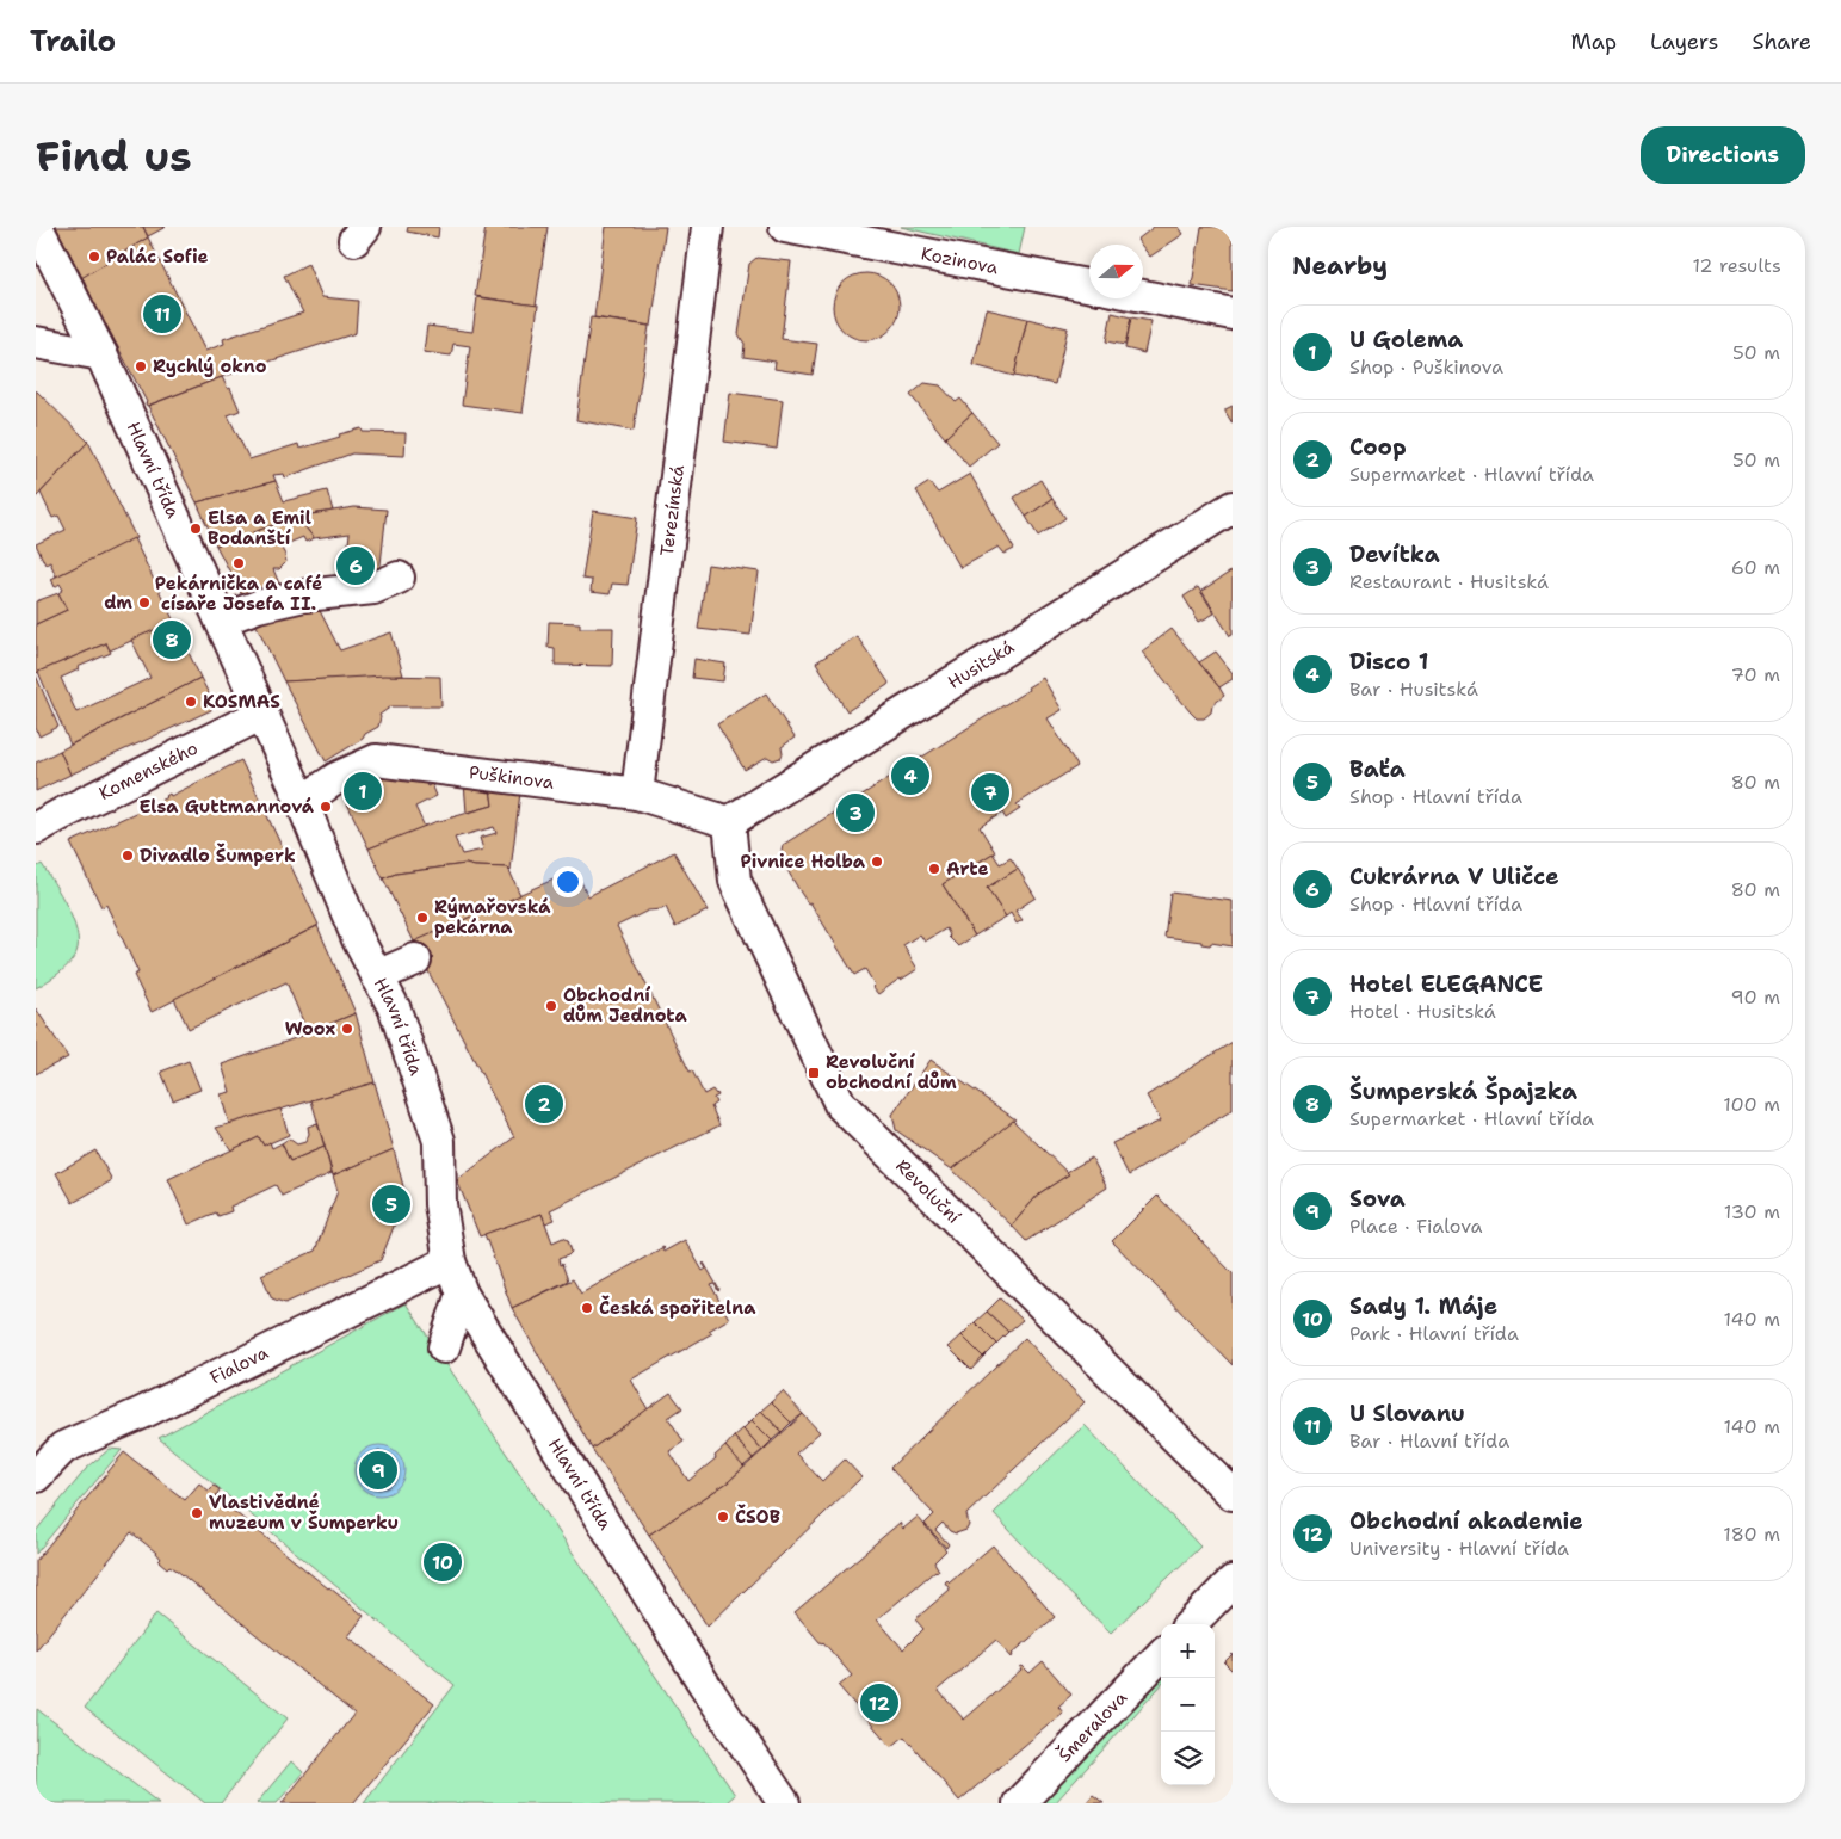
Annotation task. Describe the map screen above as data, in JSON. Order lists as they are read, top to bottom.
{
  "streets": {
    "street": [
      "Kozinova",
      "Hlavní třída",
      "Terezínská",
      "Husitská",
      "Komenského",
      "Puškinova",
      "Revoluční",
      "Fialova",
      "Šmeralova"
    ]
  },
  "crossings": [
    ["Hlavní třída", "Komenského"],
    ["Hlavní třída", "Puškinova"],
    ["Hlavní třída", "Fialova"],
    ["Terezínská", "Puškinova"],
    ["Husitská", "Puškinova"],
    ["Husitská", "Revoluční"],
    ["Puškinova", "Revoluční"]
  ],
  "places": {
    "other": [
      "Palác Sofie",
      "Rychlý okno",
      "Elsa a Emil Bodanští",
      "Pekárnička a café císaře Josefa II.",
      "dm",
      "KOSMAS",
      "Elsa Guttmannová",
      "Divadlo Šumperk",
      "Pivnice Holba",
      "Arte",
      "Rýmařovská pekárna",
      "Obchodní dům Jednota",
      "Woox",
      "Česká spořitelna",
      "Vlastivědné muzeum v Šumperku",
      "ČSOB"
    ],
    "transit": ["Revoluční obchodní dům"]
  },
  "north": "right",
  "page": {
    "header": "Trailo",
    "nav": ["Map", "Layers", "Share"],
    "buttons": "Directions",
    "title": "Find us",
    "heading": ["Nearby", "12 results"],
    "pins": [
      "11",
      "6",
      "8",
      "4",
      "1",
      "7",
      "3",
      "2",
      "5",
      "9",
      "10",
      "12"
    ],
    "list": [
      {
        "mark": "1",
        "name": "U Golema",
        "note": "Shop · Puškinova",
        "value": "50 m"
      },
      {
        "mark": "2",
        "name": "Coop",
        "note": "Supermarket · Hlavní třída",
        "value": "50 m"
      },
      {
        "mark": "3",
        "name": "Devítka",
        "note": "Restaurant · Husitská",
        "value": "60 m"
      },
      {
        "mark": "4",
        "name": "Disco 1",
        "note": "Bar · Husitská",
        "value": "70 m"
      },
      {
        "mark": "5",
        "name": "Baťa",
        "note": "Shop · Hlavní třída",
        "value": "80 m"
      },
      {
        "mark": "6",
        "name": "Cukrárna V Uličce",
        "note": "Shop · Hlavní třída",
        "value": "80 m"
      },
      {
        "mark": "7",
        "name": "Hotel ELEGANCE",
        "note": "Hotel · Husitská",
        "value": "90 m"
      },
      {
        "mark": "8",
        "name": "Šumperská Špajzka",
        "note": "Supermarket · Hlavní třída",
        "value": "100 m"
      },
      {
        "mark": "9",
        "name": "Sova",
        "note": "Place · Fialova",
        "value": "130 m"
      },
      {
        "mark": "10",
        "name": "Sady 1. Máje",
        "note": "Park · Hlavní třída",
        "value": "140 m"
      },
      {
        "mark": "11",
        "name": "U Slovanu",
        "note": "Bar · Hlavní třída",
        "value": "140 m"
      },
      {
        "mark": "12",
        "name": "Obchodní akademie",
        "note": "University · Hlavní třída",
        "value": "180 m"
      }
    ],
    "map_buttons": ["+", "−"]
  }
}
